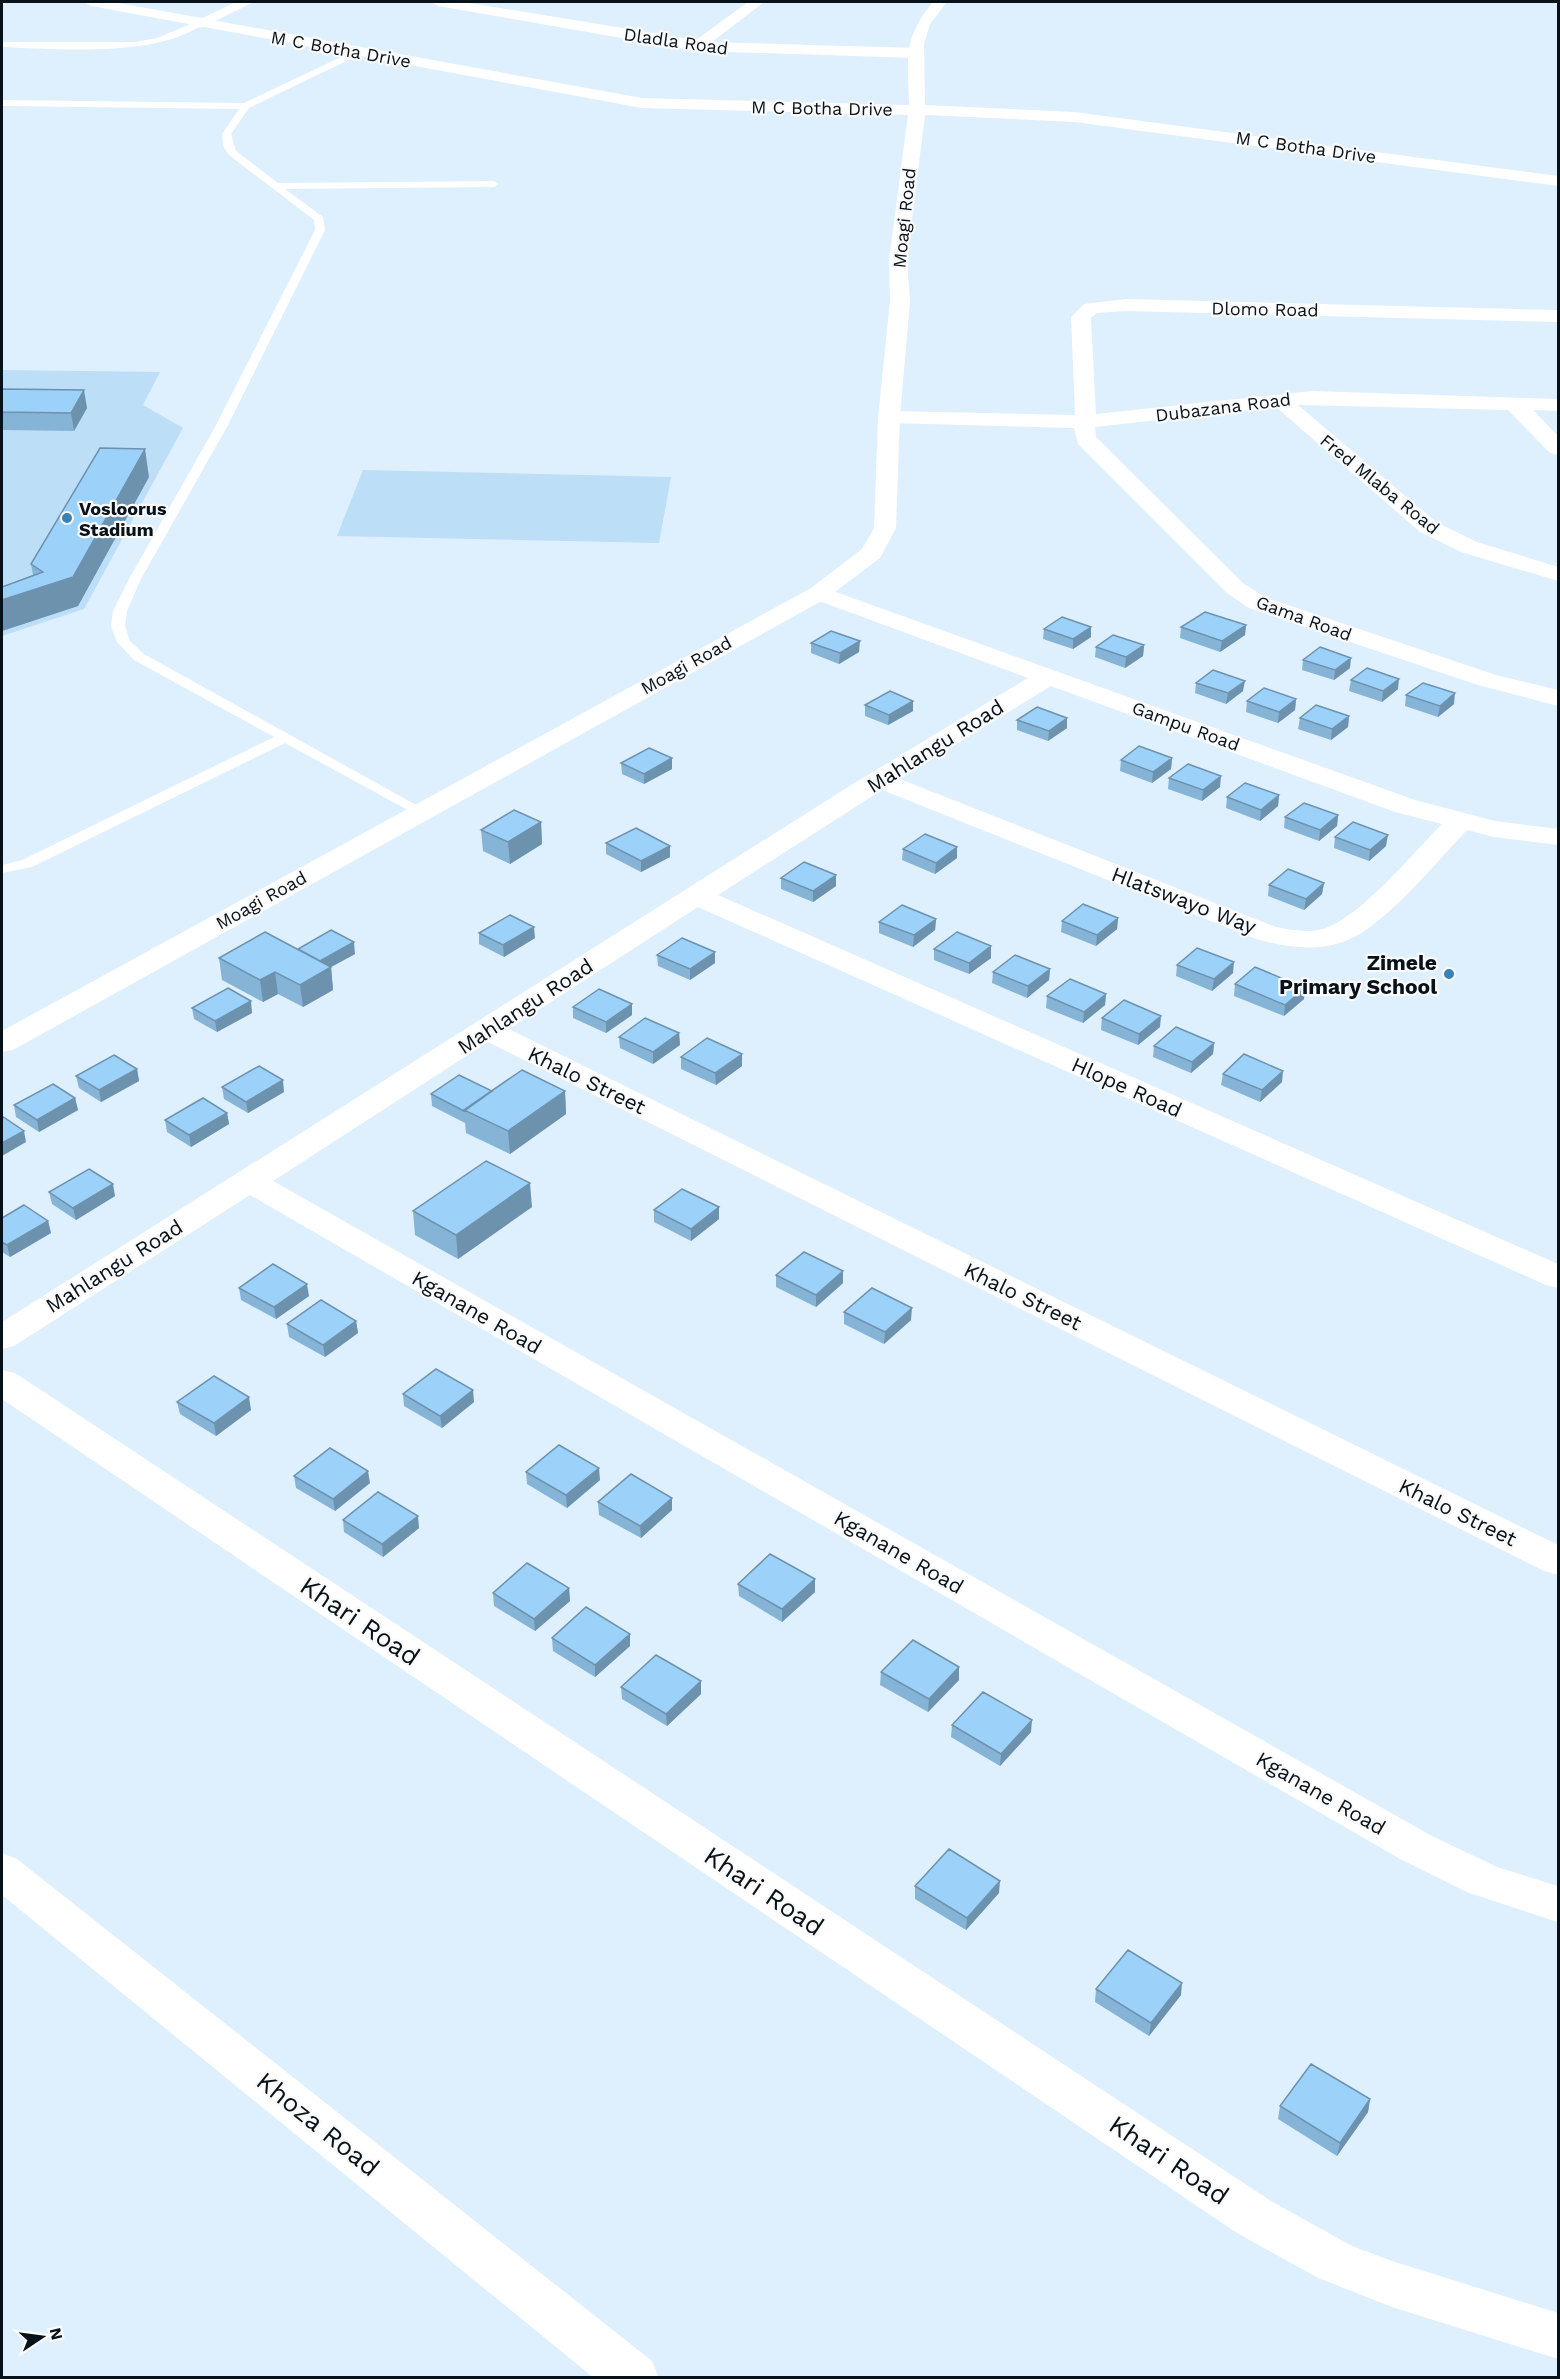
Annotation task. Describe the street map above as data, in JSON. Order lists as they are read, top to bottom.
{
  "streets": {
    "street": [
      "Dladla Road",
      "M C Botha Drive",
      "Moagi Road",
      "Dlomo Road",
      "Dubazana Road",
      "Fred Mlaba Road",
      "Gama Road",
      "Gampu Road",
      "Mahlangu Road",
      "Hlatswayo Way",
      "Khalo Street",
      "Hlope Road",
      "Kganane Road",
      "Khari Road",
      "Khoza Road"
    ]
  },
  "crossings": [
    ["Dladla Road", "Moagi Road"],
    ["M C Botha Drive", "Moagi Road"],
    ["Moagi Road", "Dubazana Road"],
    ["Moagi Road", "Gampu Road"],
    ["Dlomo Road", "Dubazana Road"],
    ["Dlomo Road", "Gama Road"],
    ["Dubazana Road", "Fred Mlaba Road"],
    ["Dubazana Road", "Gama Road"],
    ["Gampu Road", "Mahlangu Road"],
    ["Gampu Road", "Hlatswayo Way"],
    ["Mahlangu Road", "Hlatswayo Way"],
    ["Mahlangu Road", "Khalo Street"],
    ["Mahlangu Road", "Hlope Road"],
    ["Mahlangu Road", "Kganane Road"]
  ],
  "places": ["Vosloorus Stadium", "Zimele Primary School"],
  "north": "right"
}
